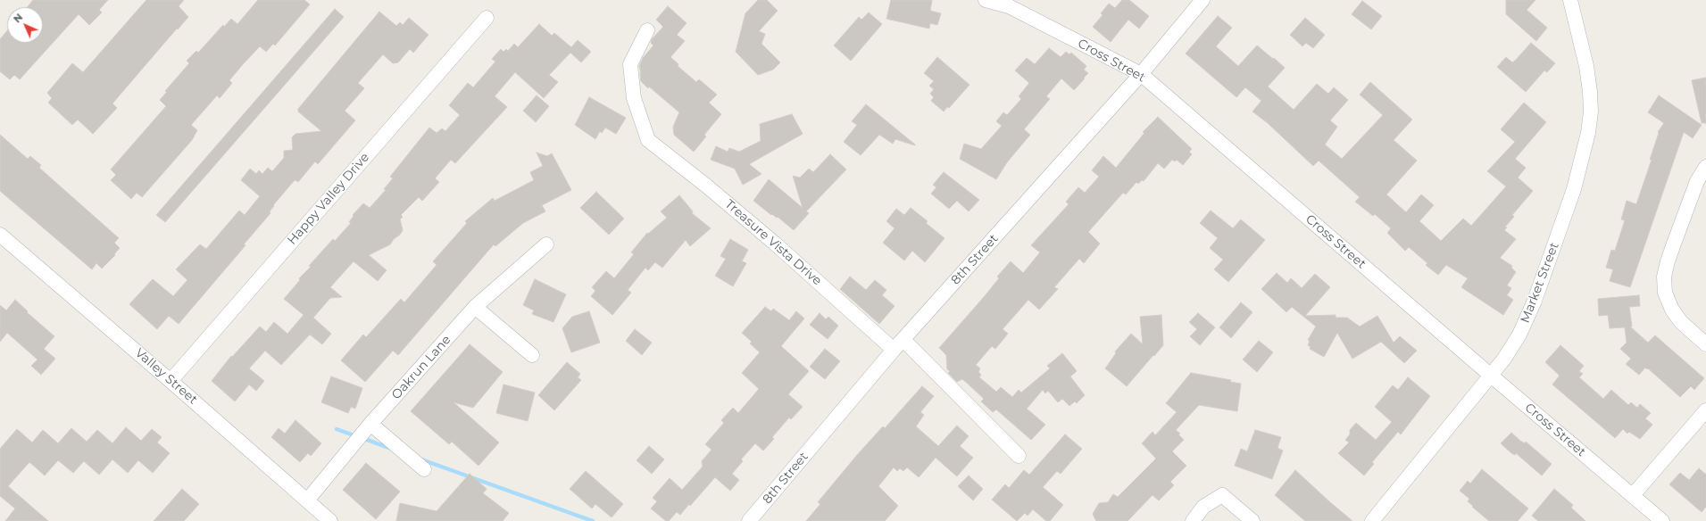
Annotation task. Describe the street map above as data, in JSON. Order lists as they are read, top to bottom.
{
  "streets": {
    "street": [
      "Cross Street",
      "Happy Valley Drive",
      "Treasure Vista Drive",
      "8th Street",
      "Market Street",
      "Oakrun Lane",
      "Valley Street"
    ]
  },
  "crossings": [
    ["Cross Street", "8th Street"],
    ["Cross Street", "Market Street"],
    ["Happy Valley Drive", "Valley Street"],
    ["Treasure Vista Drive", "8th Street"],
    ["Oakrun Lane", "Valley Street"]
  ],
  "north": "top left"
}
